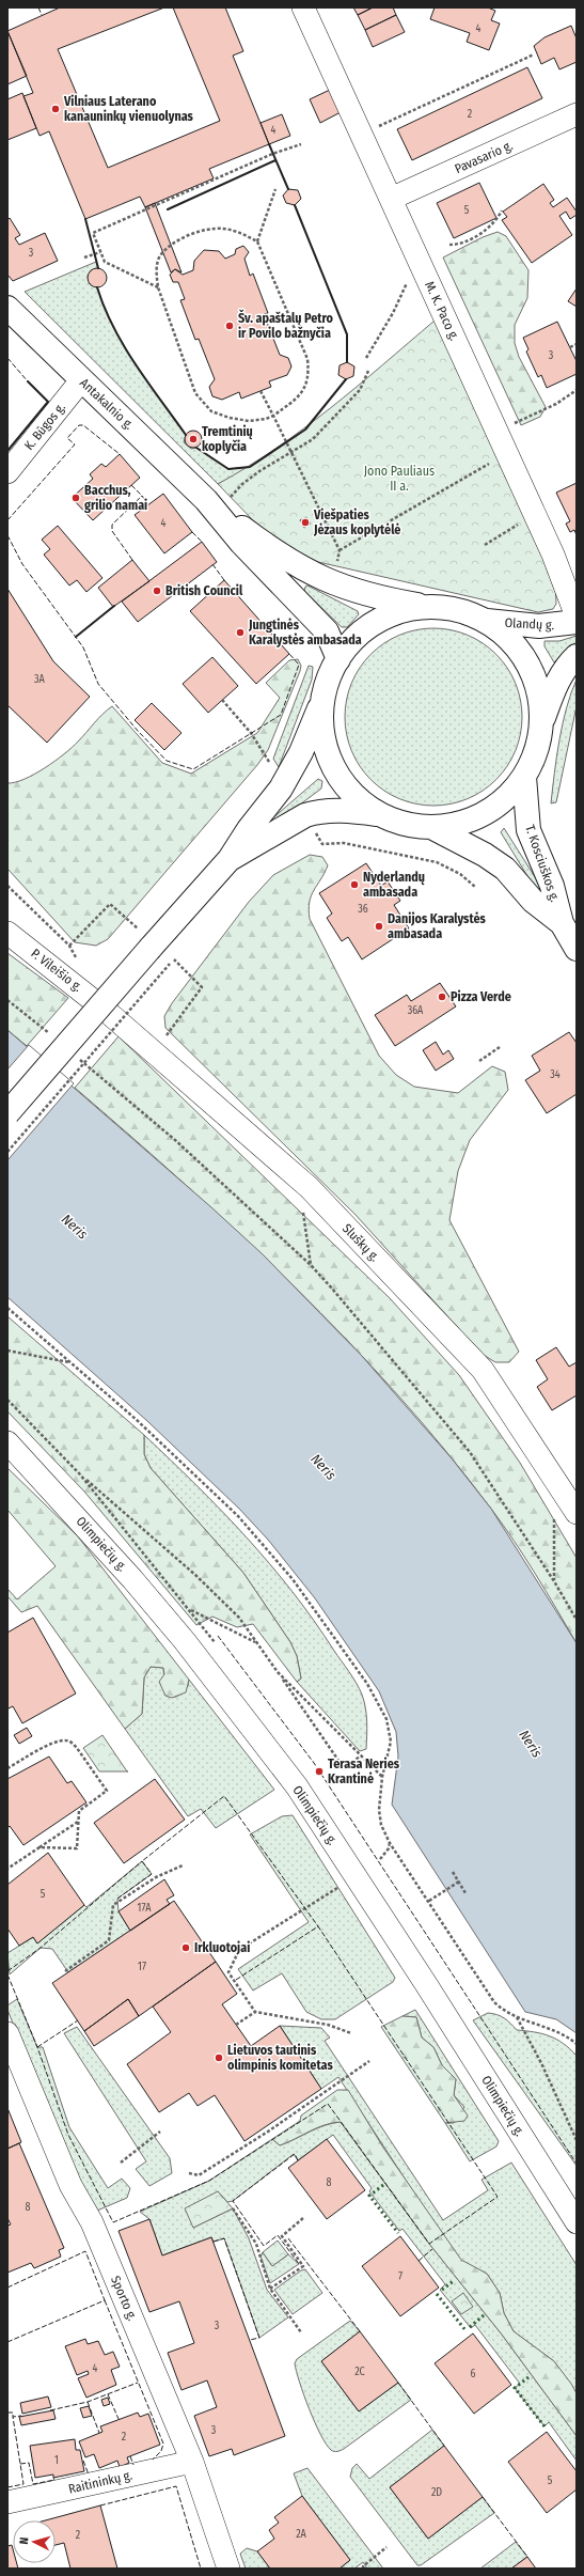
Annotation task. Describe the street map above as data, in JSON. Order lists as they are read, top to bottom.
{
  "streets": {
    "main road": ["Antakalnio g.", "Olandų g.", "T. Kosciuškos g."],
    "street": [
      "Pavasario g.",
      "M. K. Paco g.",
      "K. Būgos g.",
      "P. Vileišio g.",
      "Sluškų g.",
      "Olimpiečių g.",
      "Sporto g.",
      "Raitininkų g."
    ]
  },
  "crossings": [
    ["Pavasario g.", "M. K. Paco g."],
    ["Antakalnio g.", "K. Būgos g."],
    ["P. Vileišio g.", "Sluškų g."],
    ["Sporto g.", "Raitininkų g."]
  ],
  "water": ["Neris"],
  "parks": ["Jono Pauliaus II a."],
  "places": [
    "Vilniaus Laterano kanauninkų vienuolynas",
    "Šv. apaštalų Petro ir Povilo bažnyčia",
    "Tremtinių koplyčia",
    "Bacchus, grilio namai",
    "Viešpaties Jėzaus koplytėlė",
    "British Council",
    "Jungtinės Karalystės ambasada",
    "Nyderlandų ambasada",
    "Danijos Karalystės ambasada",
    "Pizza Verde",
    "Terasa Neries Krantinė",
    "Irkluotojai",
    "Lietuvos tautinis olimpinis komitetas"
  ],
  "house_numbers": [
    "4",
    "2",
    "4",
    "5",
    "3",
    "3",
    "4",
    "3A",
    "36",
    "36A",
    "34",
    "5",
    "17A",
    "17",
    "8",
    "8",
    "7",
    "3",
    "4",
    "2C",
    "6",
    "3",
    "2",
    "1",
    "5",
    "2D",
    "2A",
    "2"
  ],
  "north": "left"
}
